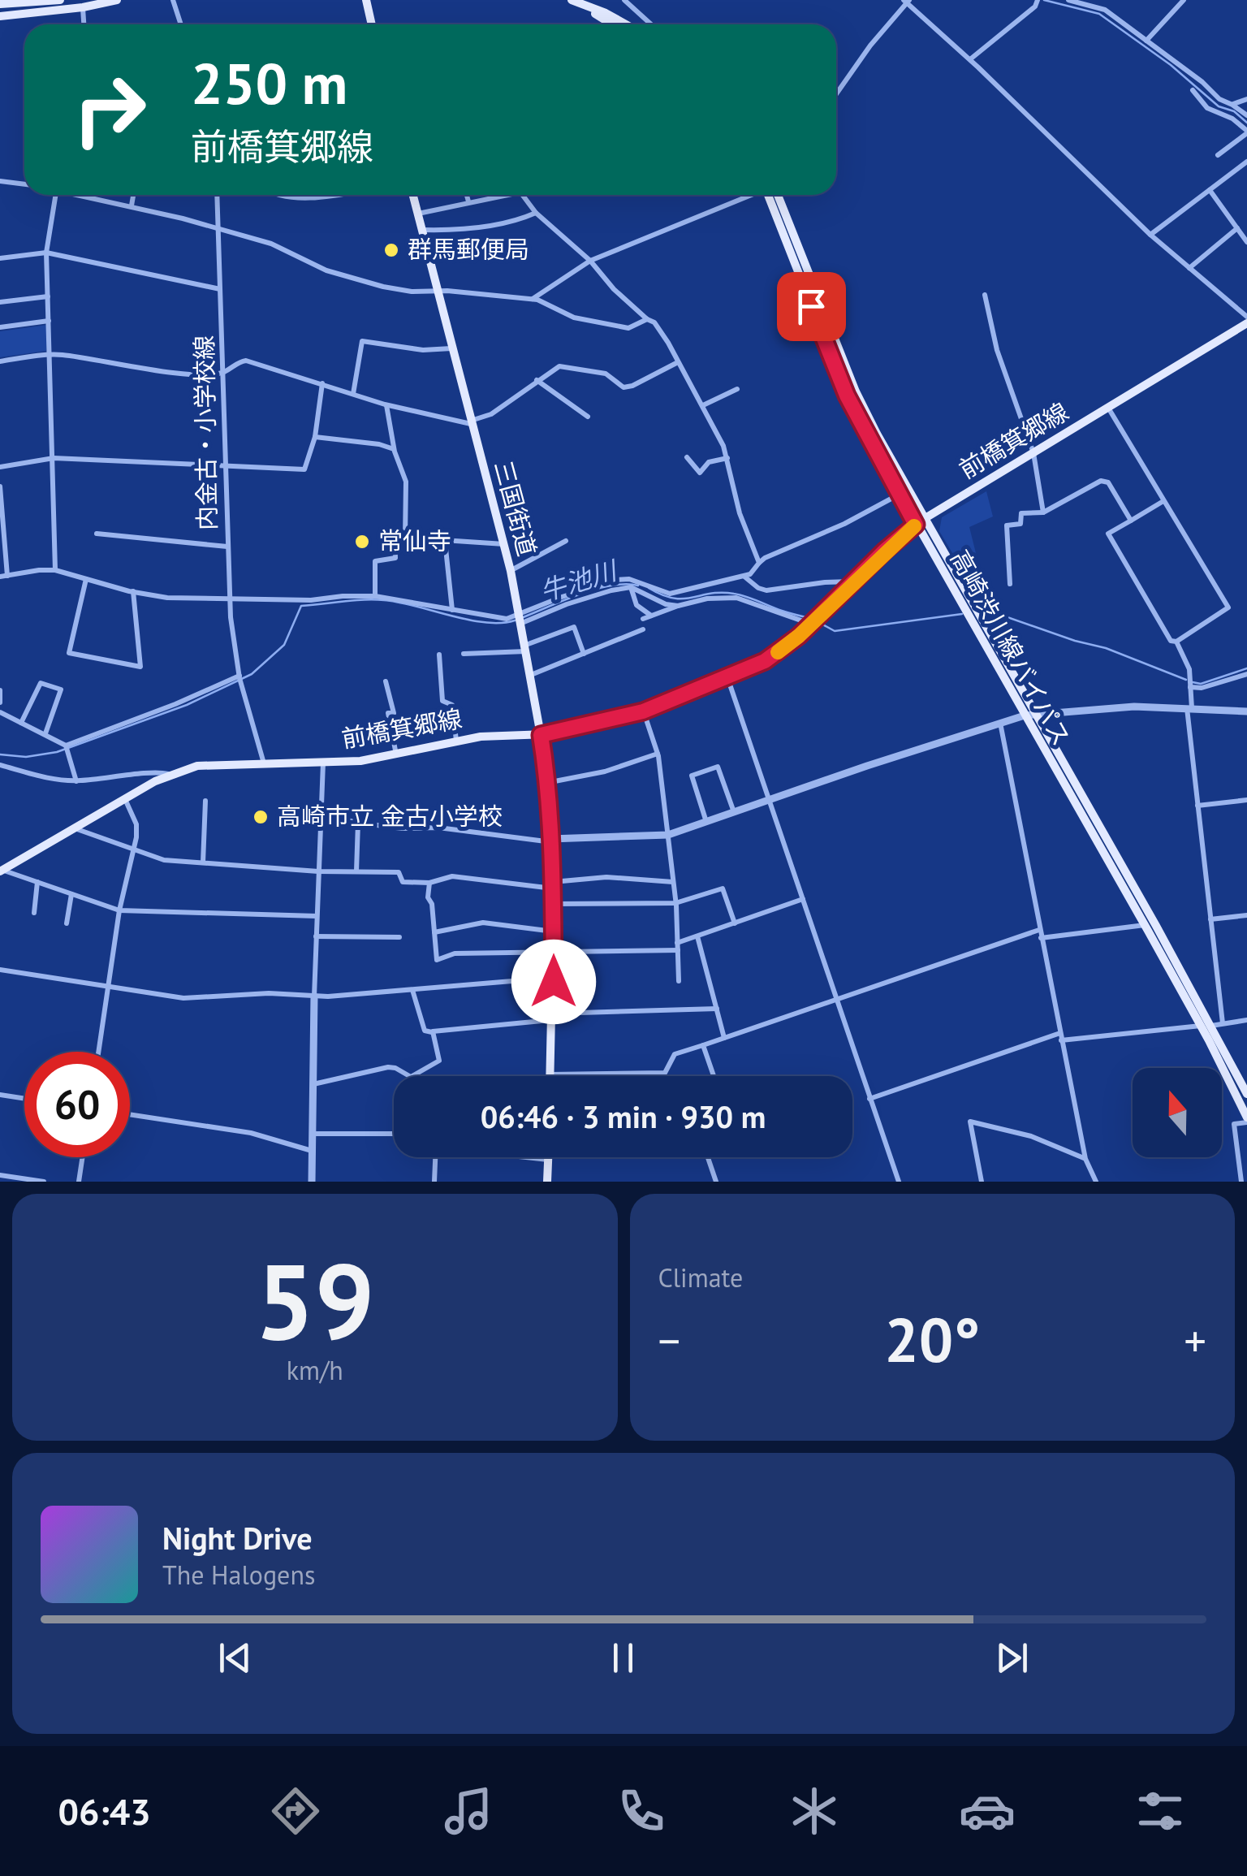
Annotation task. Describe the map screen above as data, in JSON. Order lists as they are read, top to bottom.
{
  "streets": {
    "main road": ["前橋箕郷線", "三国街道", "高崎渋川線バイパス"],
    "street": ["内金古・小学校線"]
  },
  "crossings": [
    ["内金古・小学校線", "前橋箕郷線"],
    ["前橋箕郷線", "三国街道"],
    ["前橋箕郷線", "高崎渋川線バイパス"]
  ],
  "water": ["牛池川"],
  "places": ["群馬郵便局", "常仙寺", "高崎市立 金古小学校"],
  "north": "top",
  "page": {
    "turn": ["250 m", "前橋箕郷線"],
    "limit": "60",
    "trip": "06:46 · 3 min · 930 m",
    "tile": [
      ["59", "km/h"],
      "Climate"
    ],
    "heat": ["−", "20°", "+"],
    "song": ["Night Drive", "The Halogens"],
    "tabs": "06:43"
  }
}
